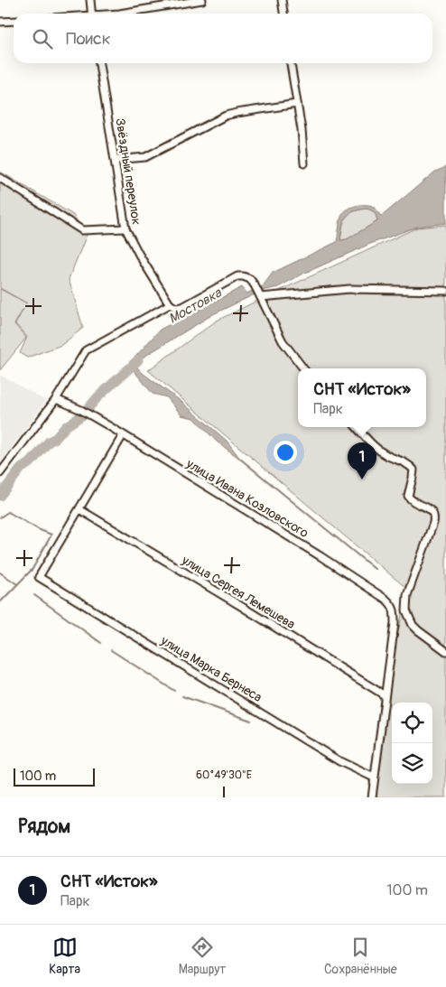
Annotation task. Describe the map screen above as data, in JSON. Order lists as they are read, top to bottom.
{
  "streets": {
    "street": [
      "Звёздный переулок",
      "улица Ивана Козловского",
      "улица Сергея Лемешева",
      "улица Марка Бернеса"
    ]
  },
  "crossings": [
    ["улица Ивана Козловского", "улица Сергея Лемешева"],
    ["улица Сергея Лемешева", "улица Марка Бернеса"]
  ],
  "water": ["Мостовка"],
  "scale_bar": "100 m",
  "page": {
    "search": "Поиск",
    "popup": ["СНТ «Исток»", "Парк"],
    "pins": "1",
    "scale": "100 m",
    "heading": "Рядом",
    "list": [
      {
        "mark": "1",
        "name": "СНТ «Исток»",
        "note": "Парк",
        "value": "100 m"
      }
    ],
    "nav": ["Карта", "Маршрут", "Сохранённые"]
  },
  "coordinates": ["60°49'30\"E"]
}
